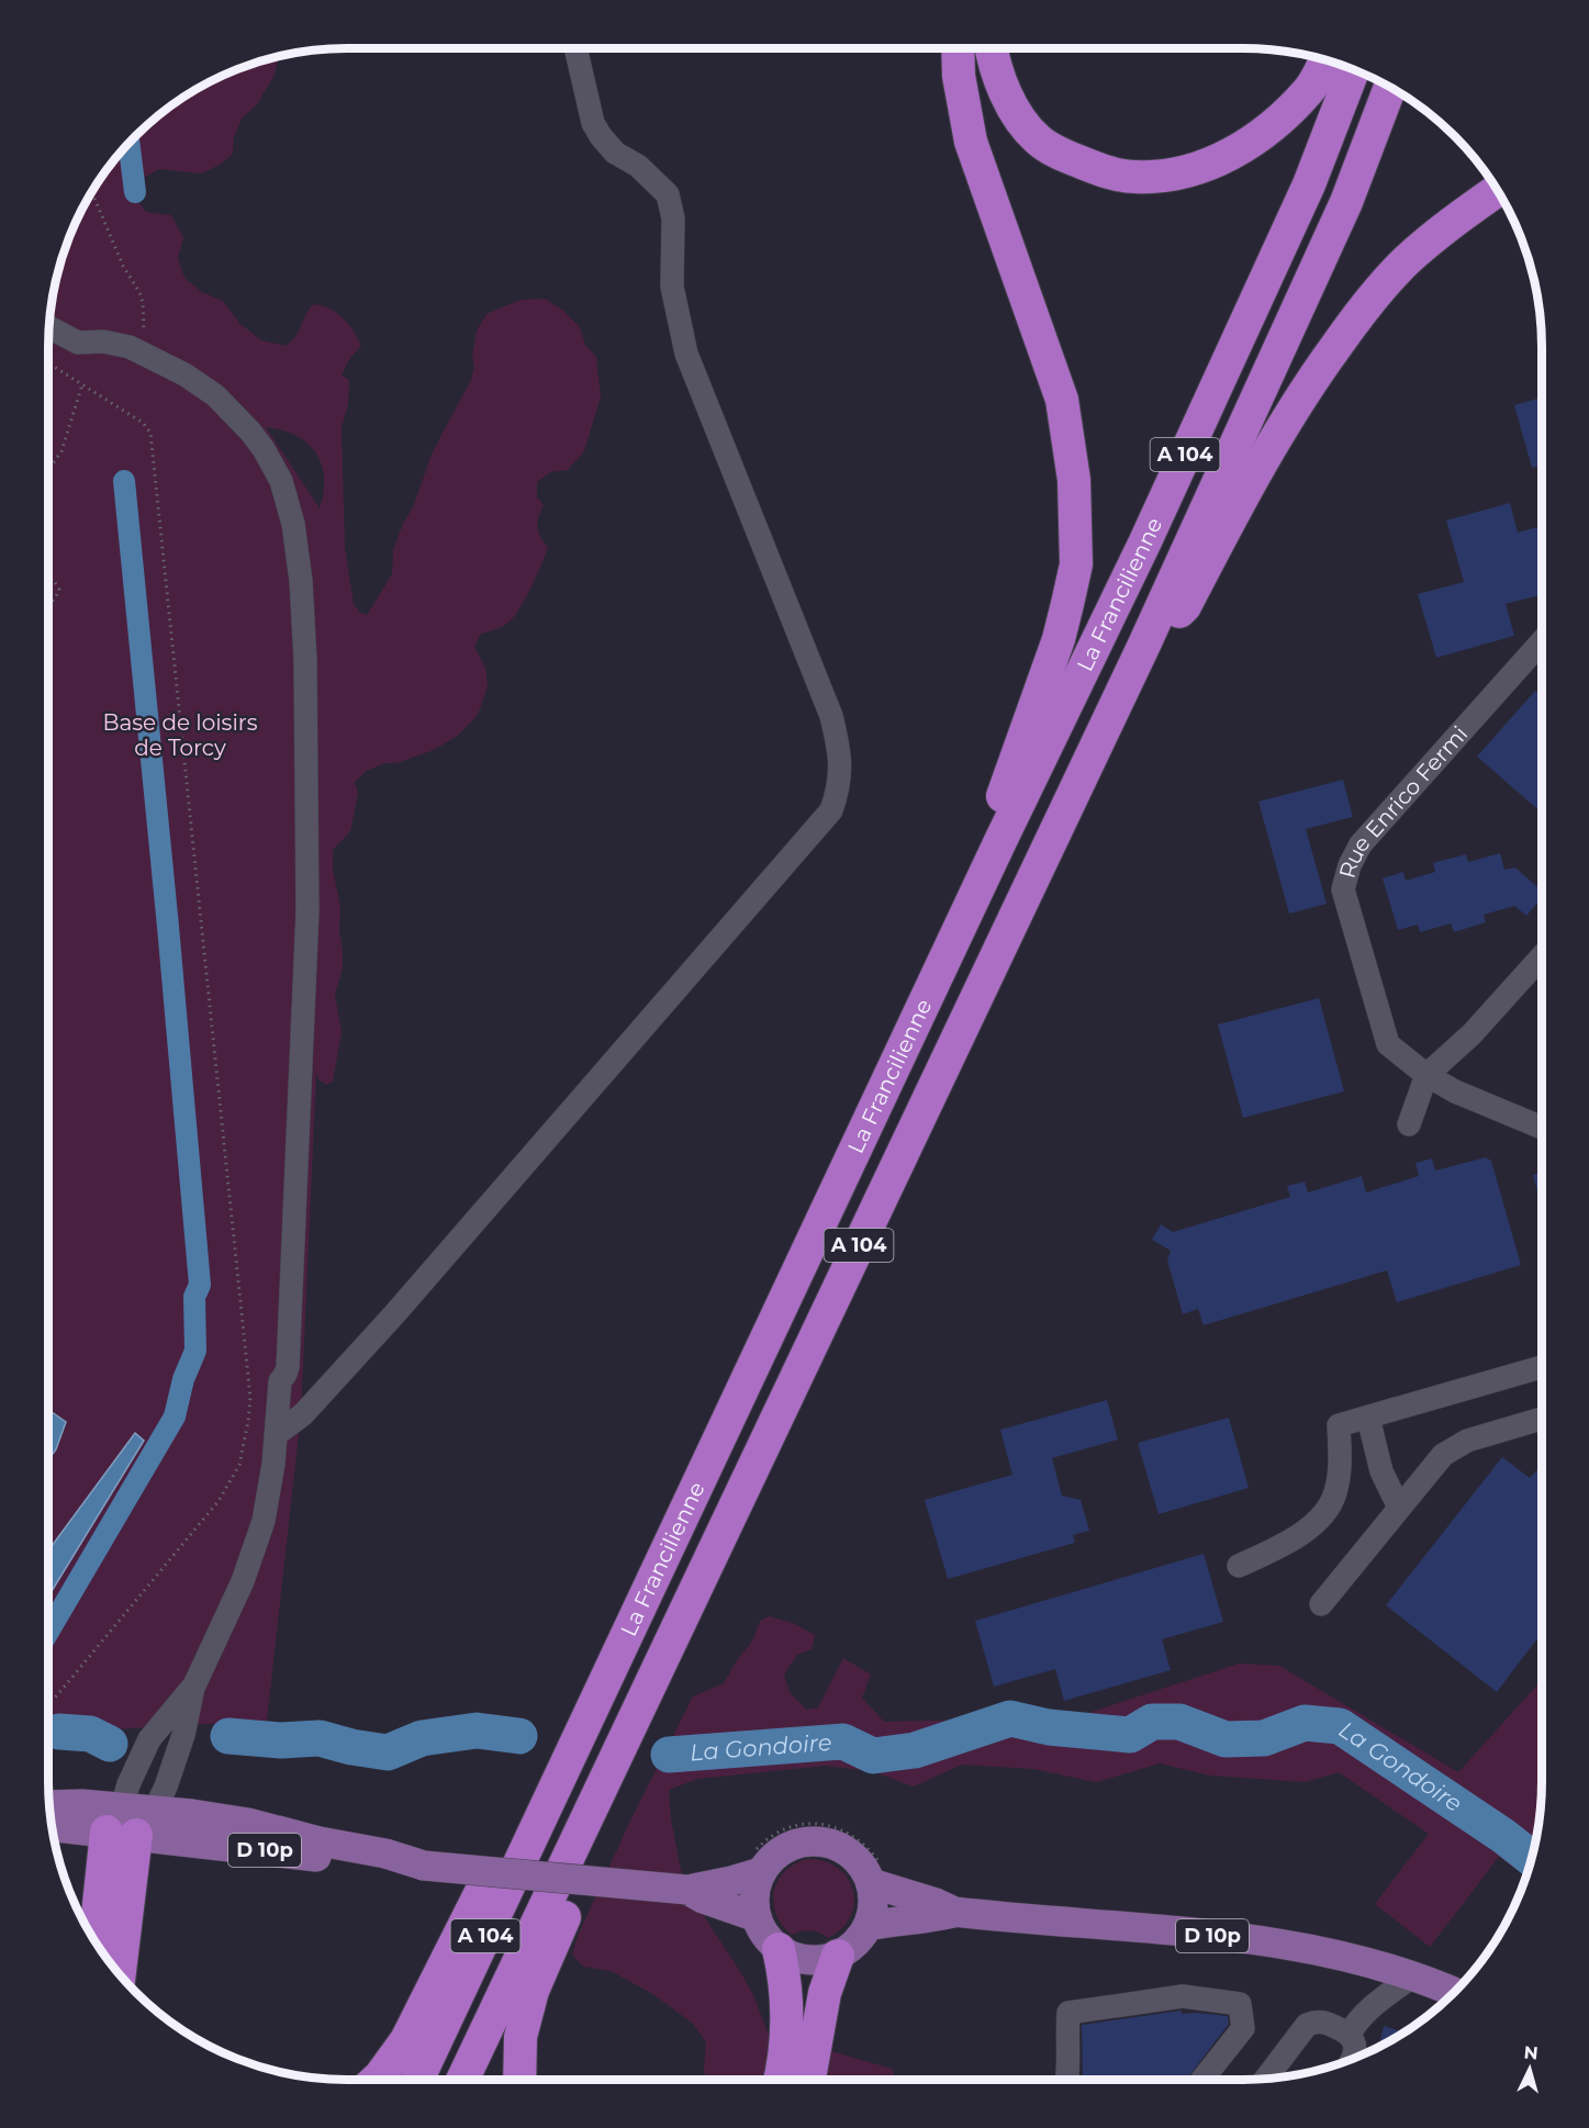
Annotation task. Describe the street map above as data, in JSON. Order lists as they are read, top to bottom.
{
  "streets": {
    "highway": ["A 104", "La Francilienne"],
    "main road": ["D 10p"],
    "street": ["Rue Enrico Fermi"]
  },
  "water": ["La Gondoire"],
  "parks": ["Base de loisirs de Torcy"],
  "north": "top"
}
